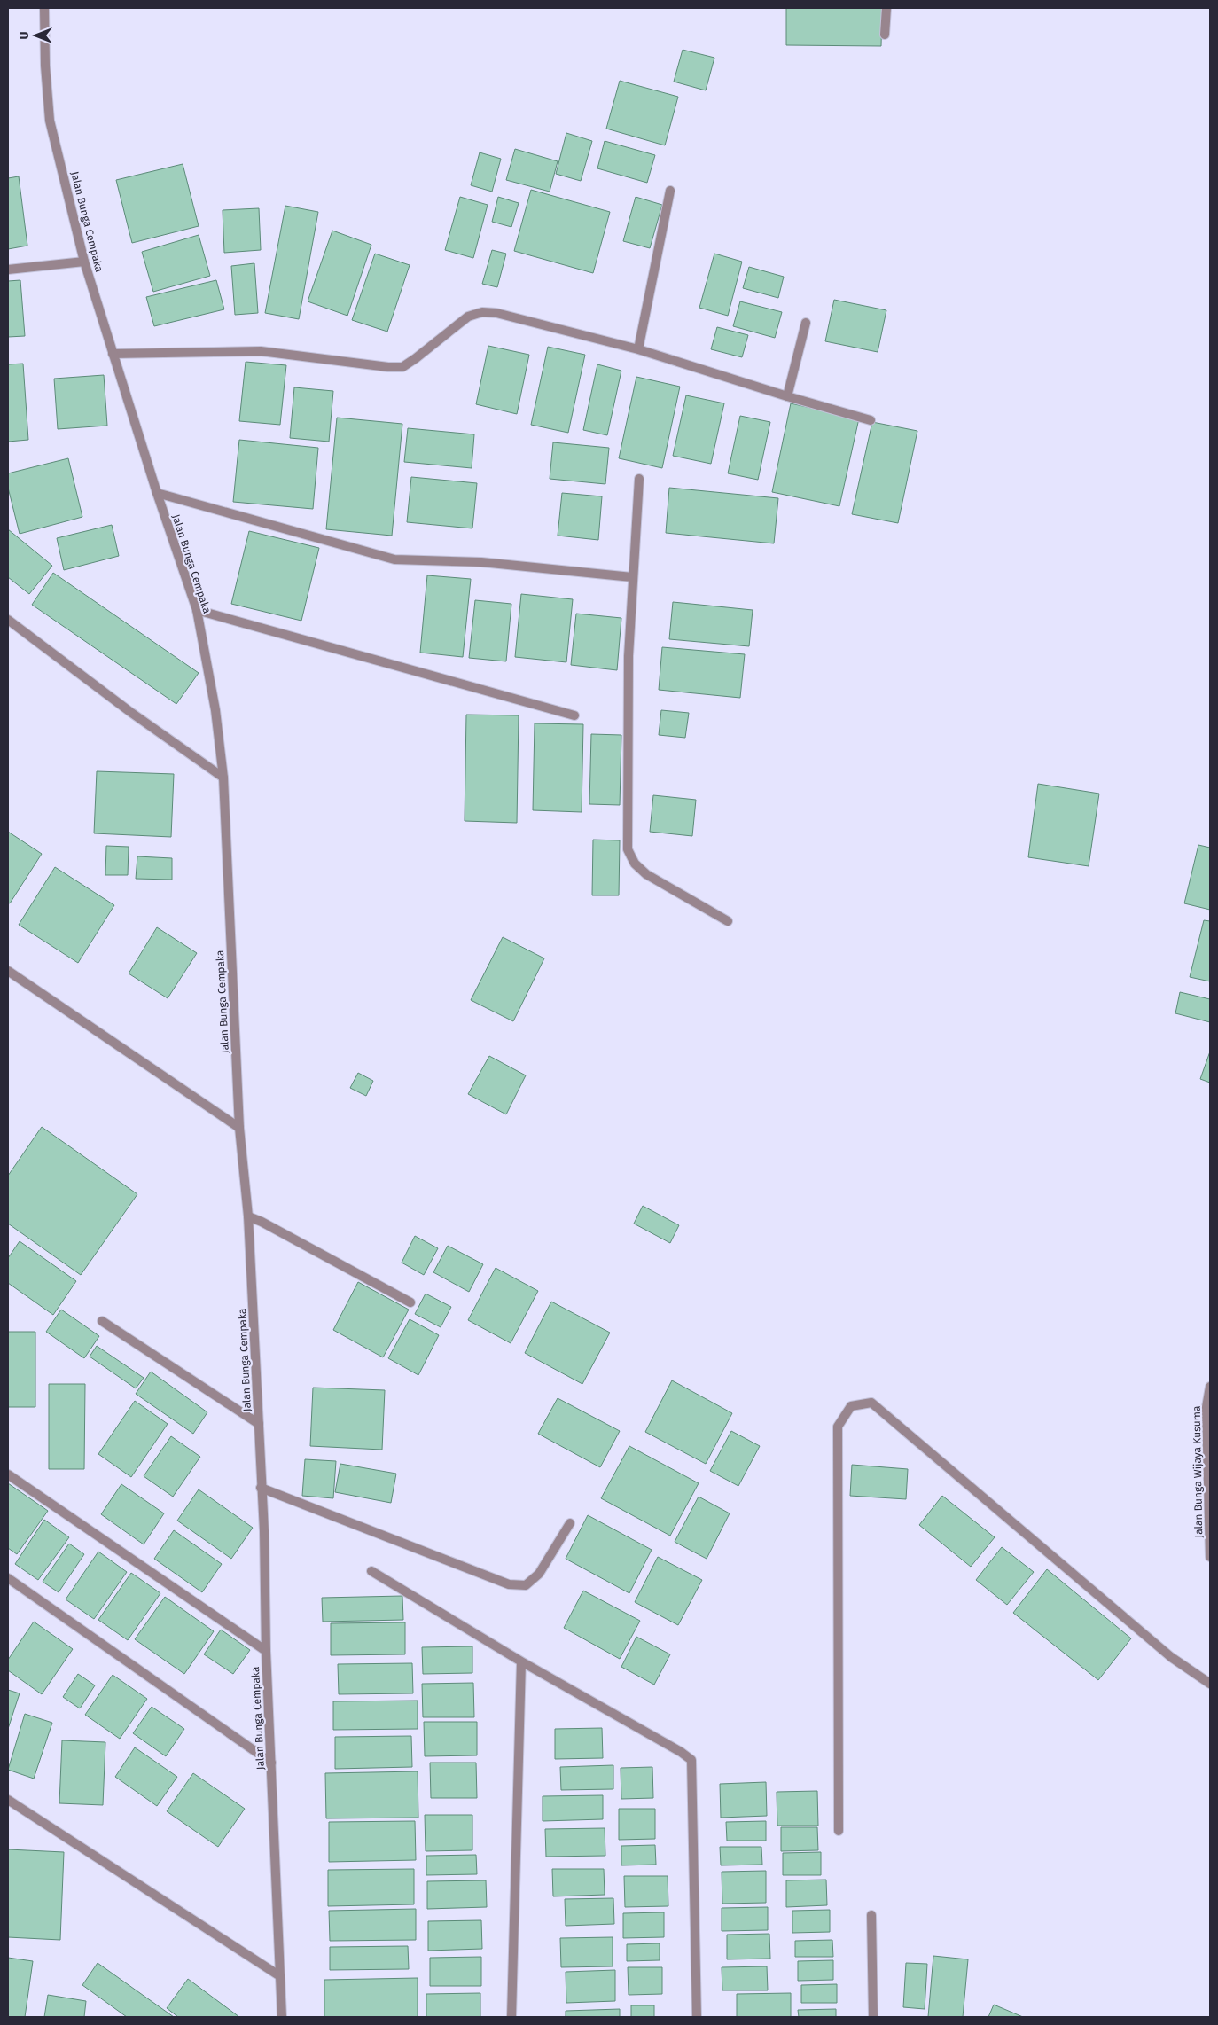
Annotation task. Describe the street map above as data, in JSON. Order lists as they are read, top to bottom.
{
  "streets": {
    "street": ["Jalan Bunga Cempaka", "Jalan Bunga Wijaya Kusuma"]
  },
  "north": "left"
}
